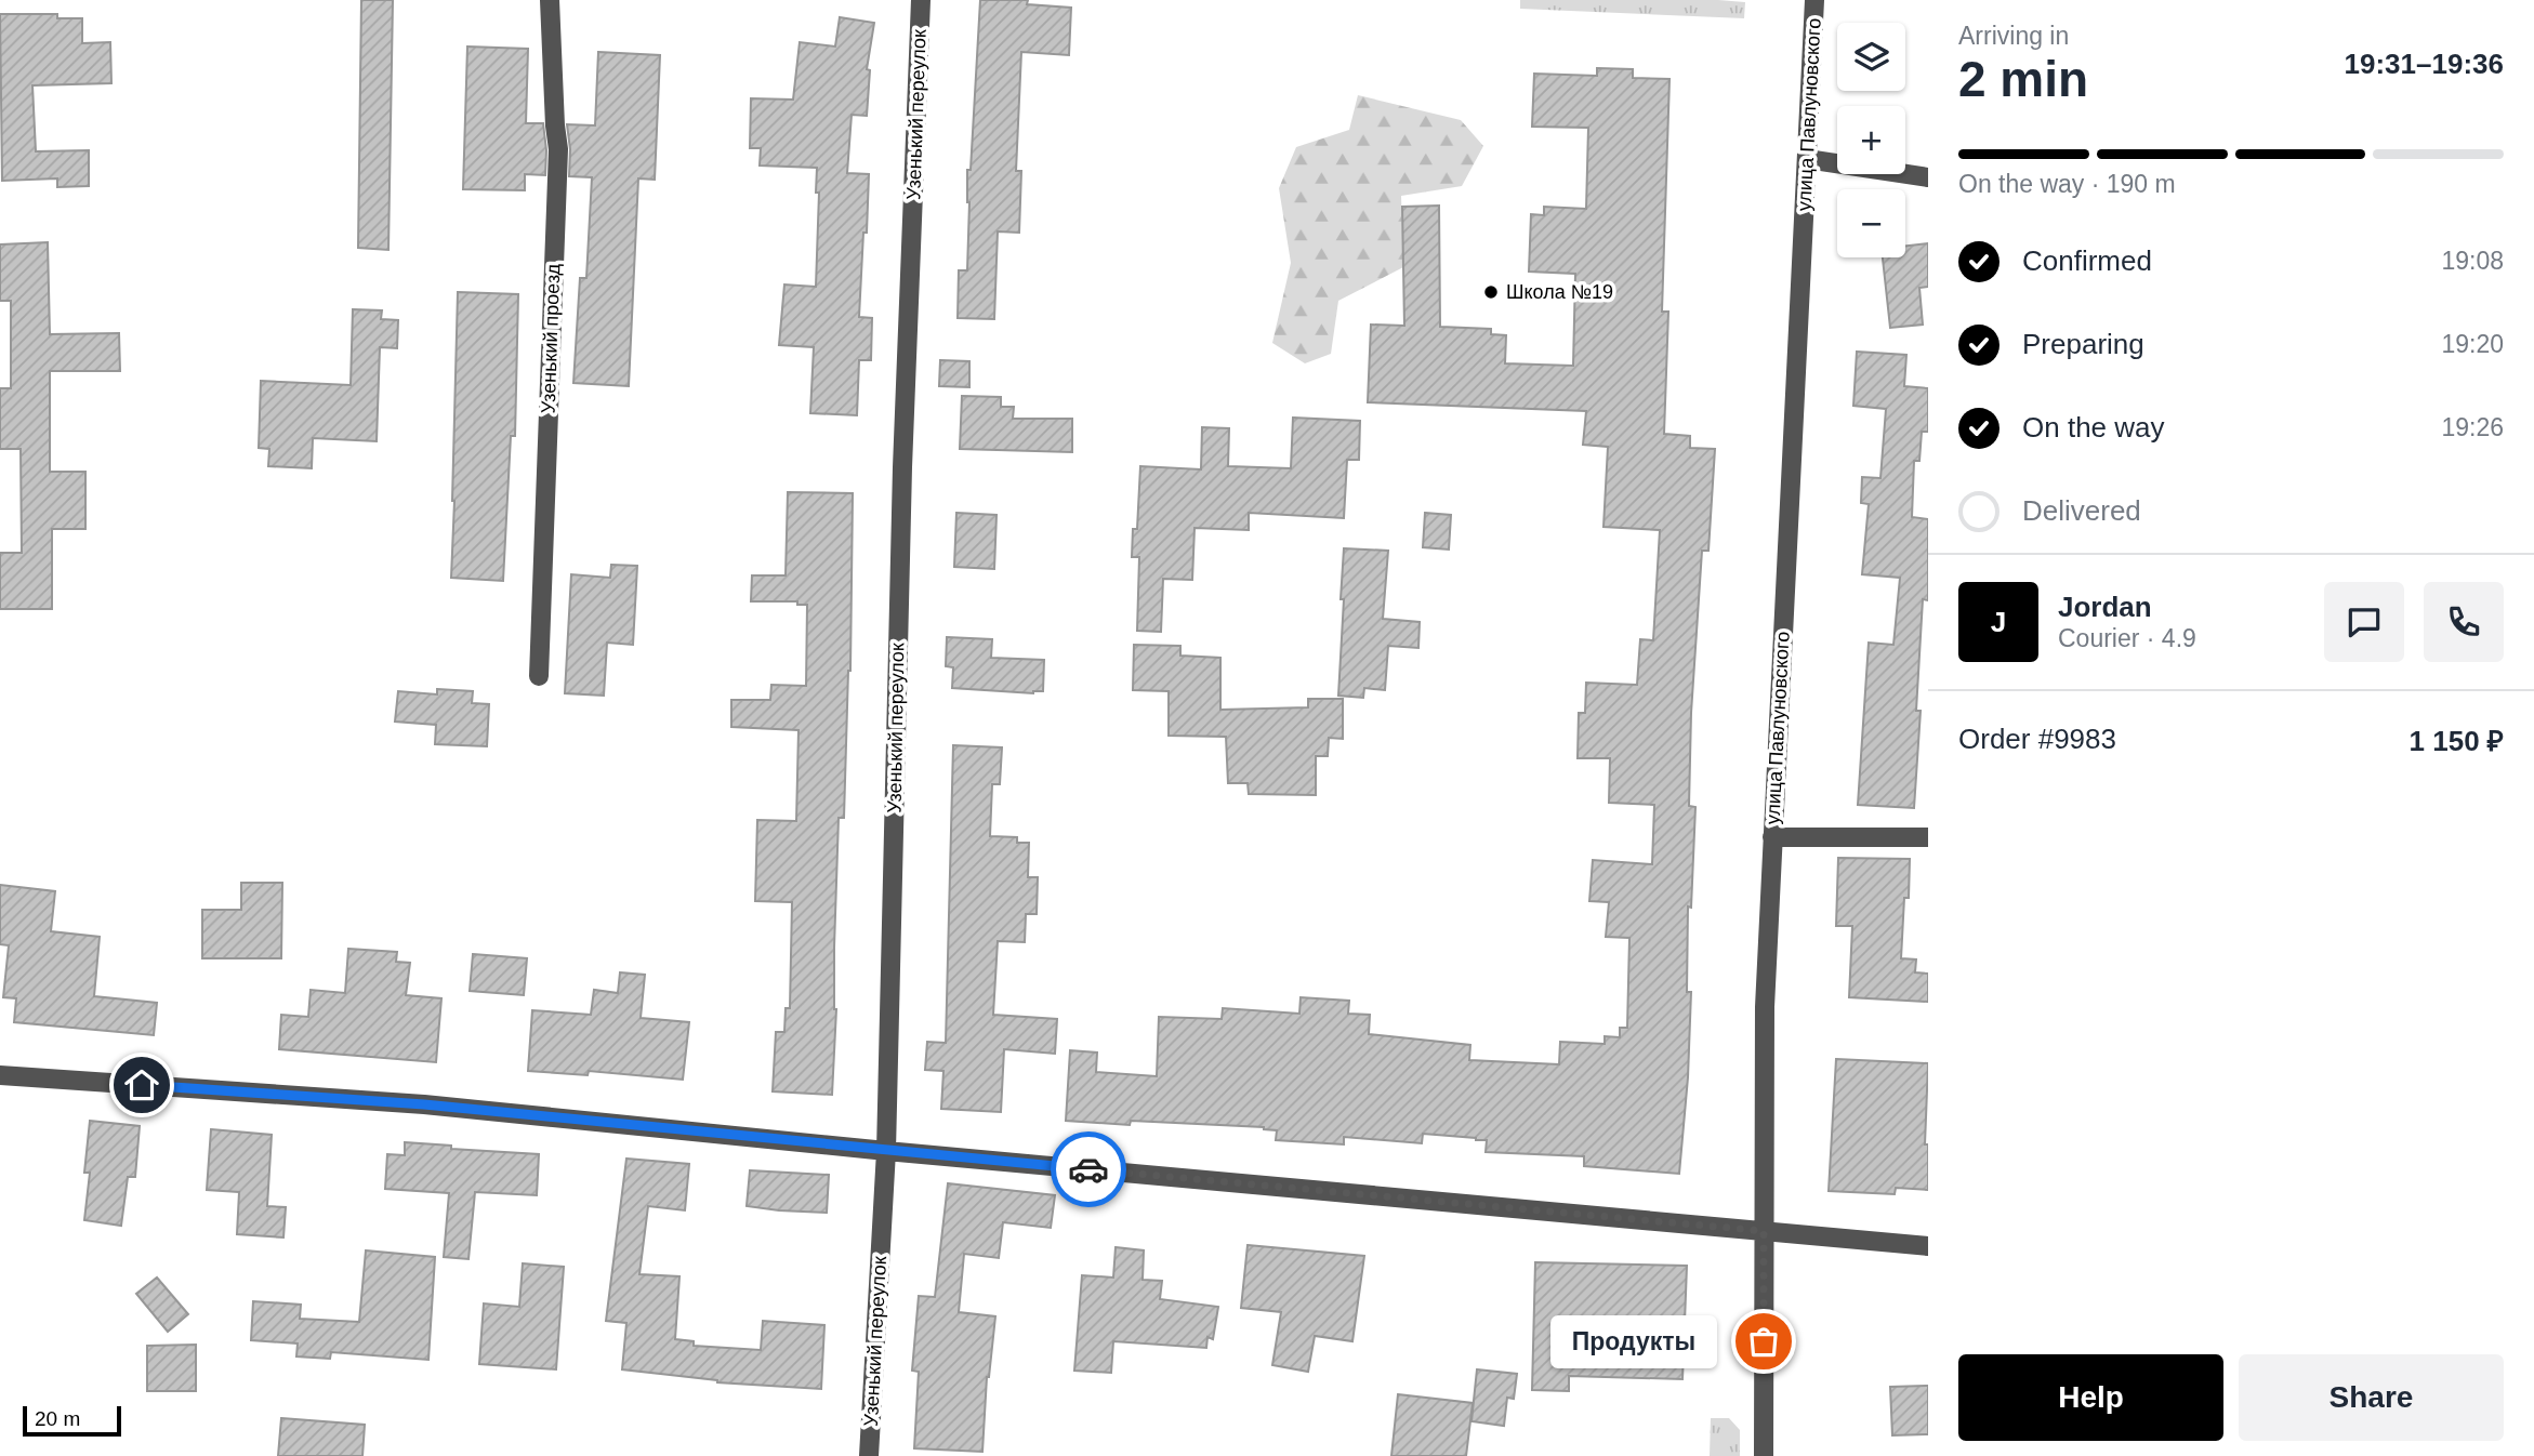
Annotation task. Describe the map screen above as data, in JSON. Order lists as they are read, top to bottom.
{
  "streets": {
    "street": ["Узенький переулок", "улица Павлуновского", "Узенький проезд"]
  },
  "places": ["Школа №19", "Продукты"],
  "scale_bar": "20 m",
  "page": {
    "heading": ["2 min", "Arriving in", "19:31–19:36"],
    "panel": [
      "Jordan",
      "Courier · 4.9",
      "Order #9983",
      "1 150 ₽"
    ],
    "map_buttons": ["+", "−"],
    "bar": "On the way · 190 m",
    "list": [
      ["Confirmed", "19:08"],
      ["Preparing", "19:20"],
      ["On the way", "19:26"],
      "Delivered"
    ],
    "round": "J",
    "bubble": "Продукты",
    "buttons": ["Help", "Share"],
    "scale": "20 m"
  }
}
